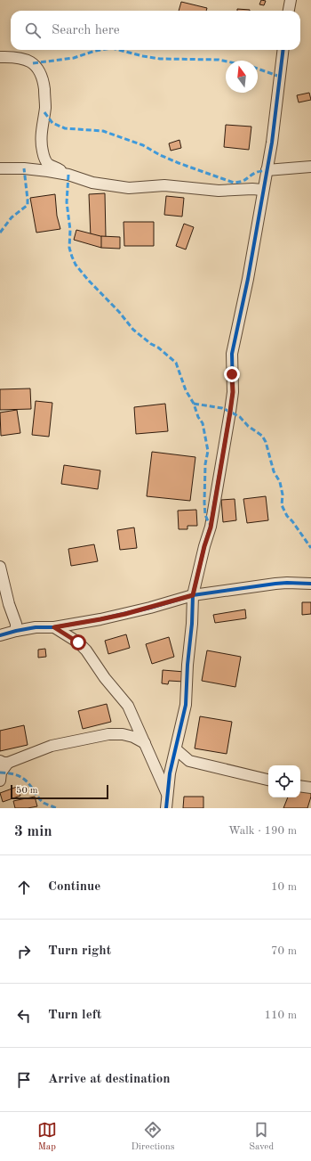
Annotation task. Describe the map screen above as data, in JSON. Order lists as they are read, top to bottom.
{
  "scale_bar": "50 m",
  "north": "top",
  "page": {
    "search": "Search here",
    "scale": "50 m",
    "heading": ["3 min", "Walk · 190 m"],
    "list": [
      ["Continue", "10 m"],
      ["Turn right", "70 m"],
      ["Turn left", "110 m"],
      "Arrive at destination"
    ],
    "nav": ["Map", "Directions", "Saved"]
  }
}
